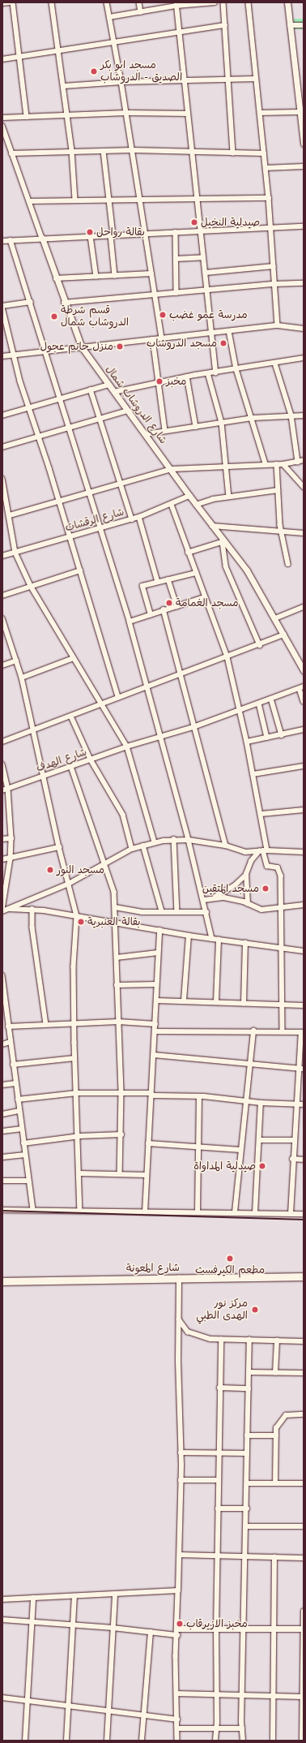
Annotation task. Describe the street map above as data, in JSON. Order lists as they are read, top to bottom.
{
  "streets": {
    "highway": ["شارع المعونة"],
    "street": ["شارع الدروشاب شمال", "شارع الرقشات", "شارع الهدف"]
  },
  "crossings": [
    ["شارع الدروشاب شمال", "شارع الرقشات"]
  ],
  "places": [
    "مسجد ابو بكر الصديق - الدروشاب",
    "صيدلية النخيل",
    "بقالة رواحل",
    "مدرسة عمو غضب",
    "قسم شرطة الدروشاب شمال",
    "مسجد الدروشاب",
    "منزل حاتم عجول",
    "مخبز",
    "مسجد الغمامة",
    "مسجد النور",
    "مسجد المتقين",
    "بقالة العنبرية",
    "صيدلية المداواة",
    "مطعم الكيرفست",
    "مركز نور الهدى الطبي",
    "مخبز الازيرقاب"
  ]
}
